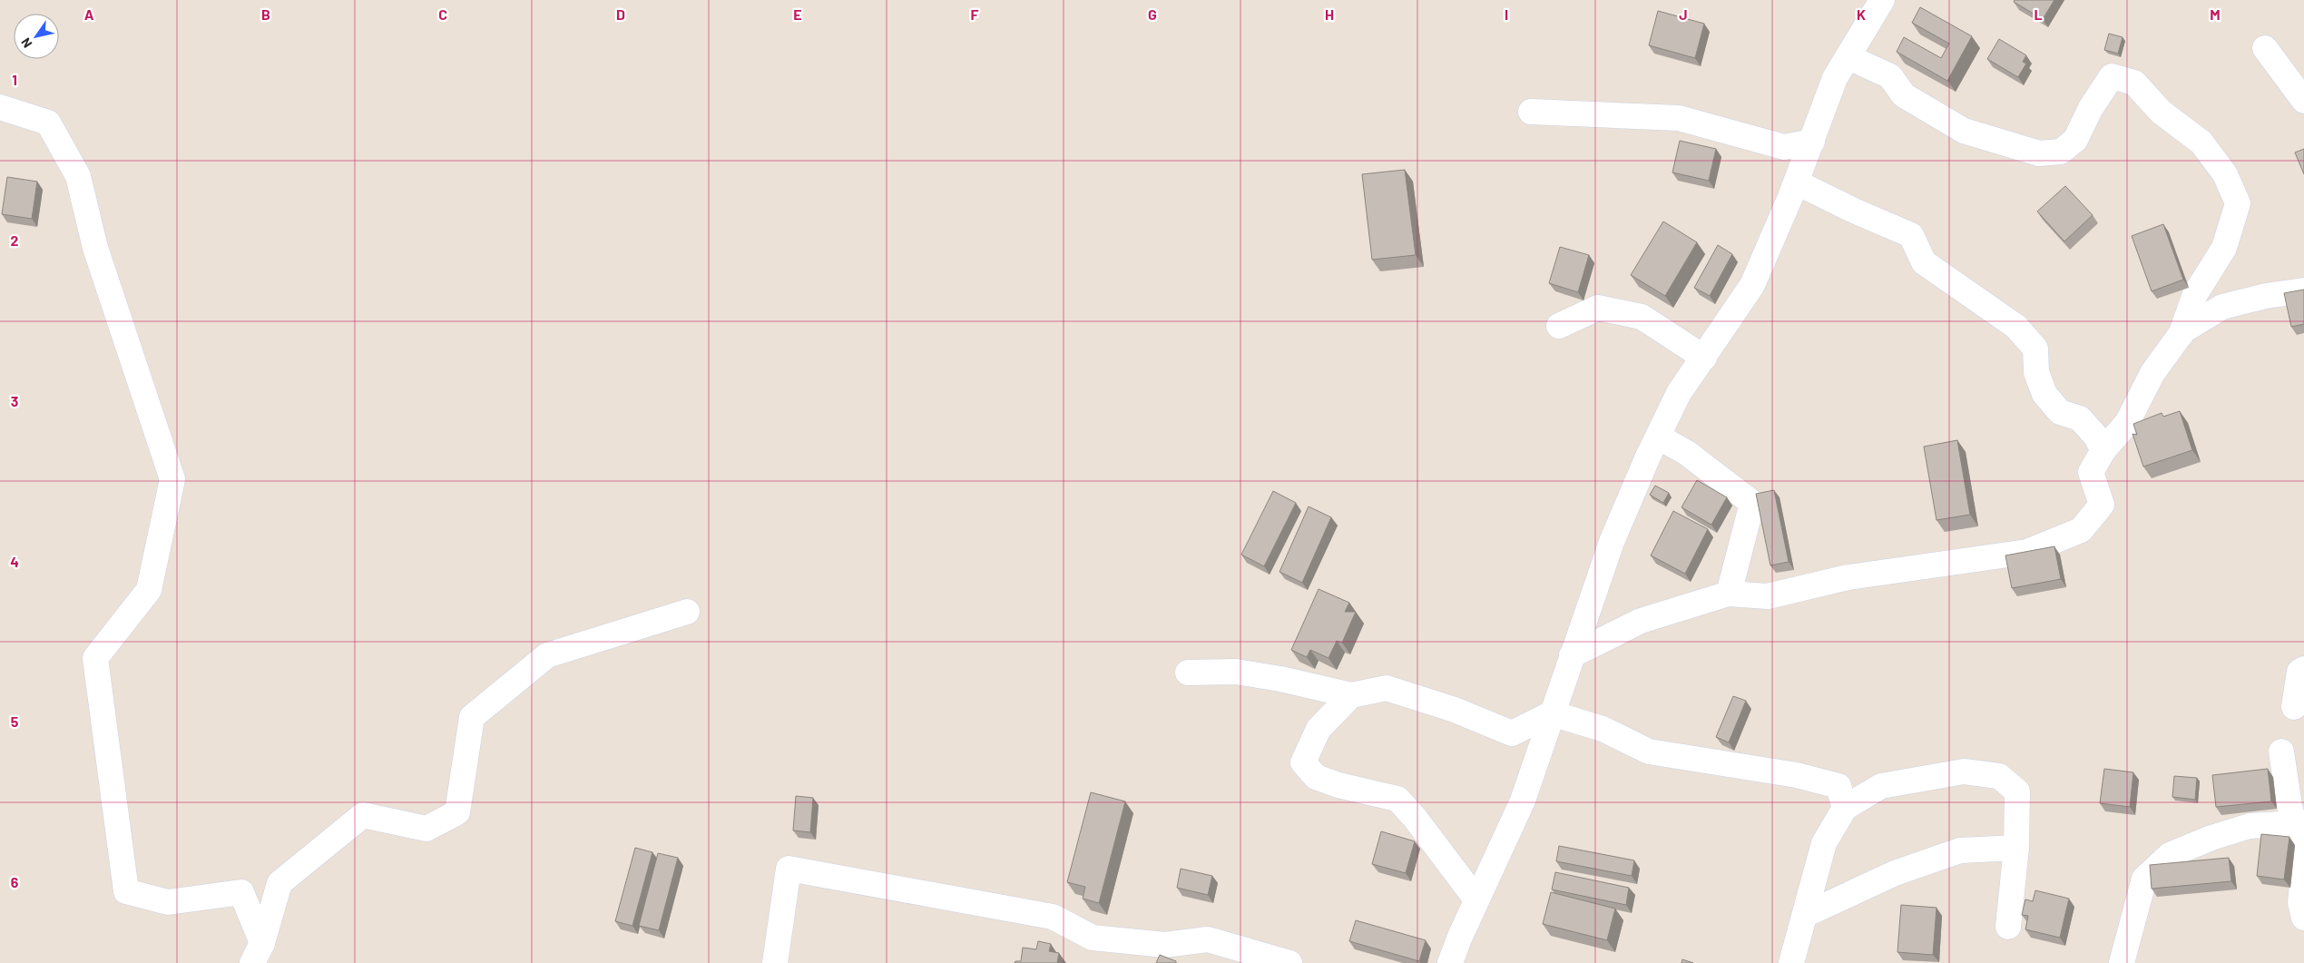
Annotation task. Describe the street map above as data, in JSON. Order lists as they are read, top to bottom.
{
  "north": "bottom left",
  "grid": {
    "columns": [
      "A",
      "B",
      "C",
      "D",
      "E",
      "F",
      "G",
      "H",
      "I",
      "J",
      "K",
      "L",
      "M"
    ],
    "rows": [
      "1",
      "2",
      "3",
      "4",
      "5",
      "6"
    ]
  }
}
